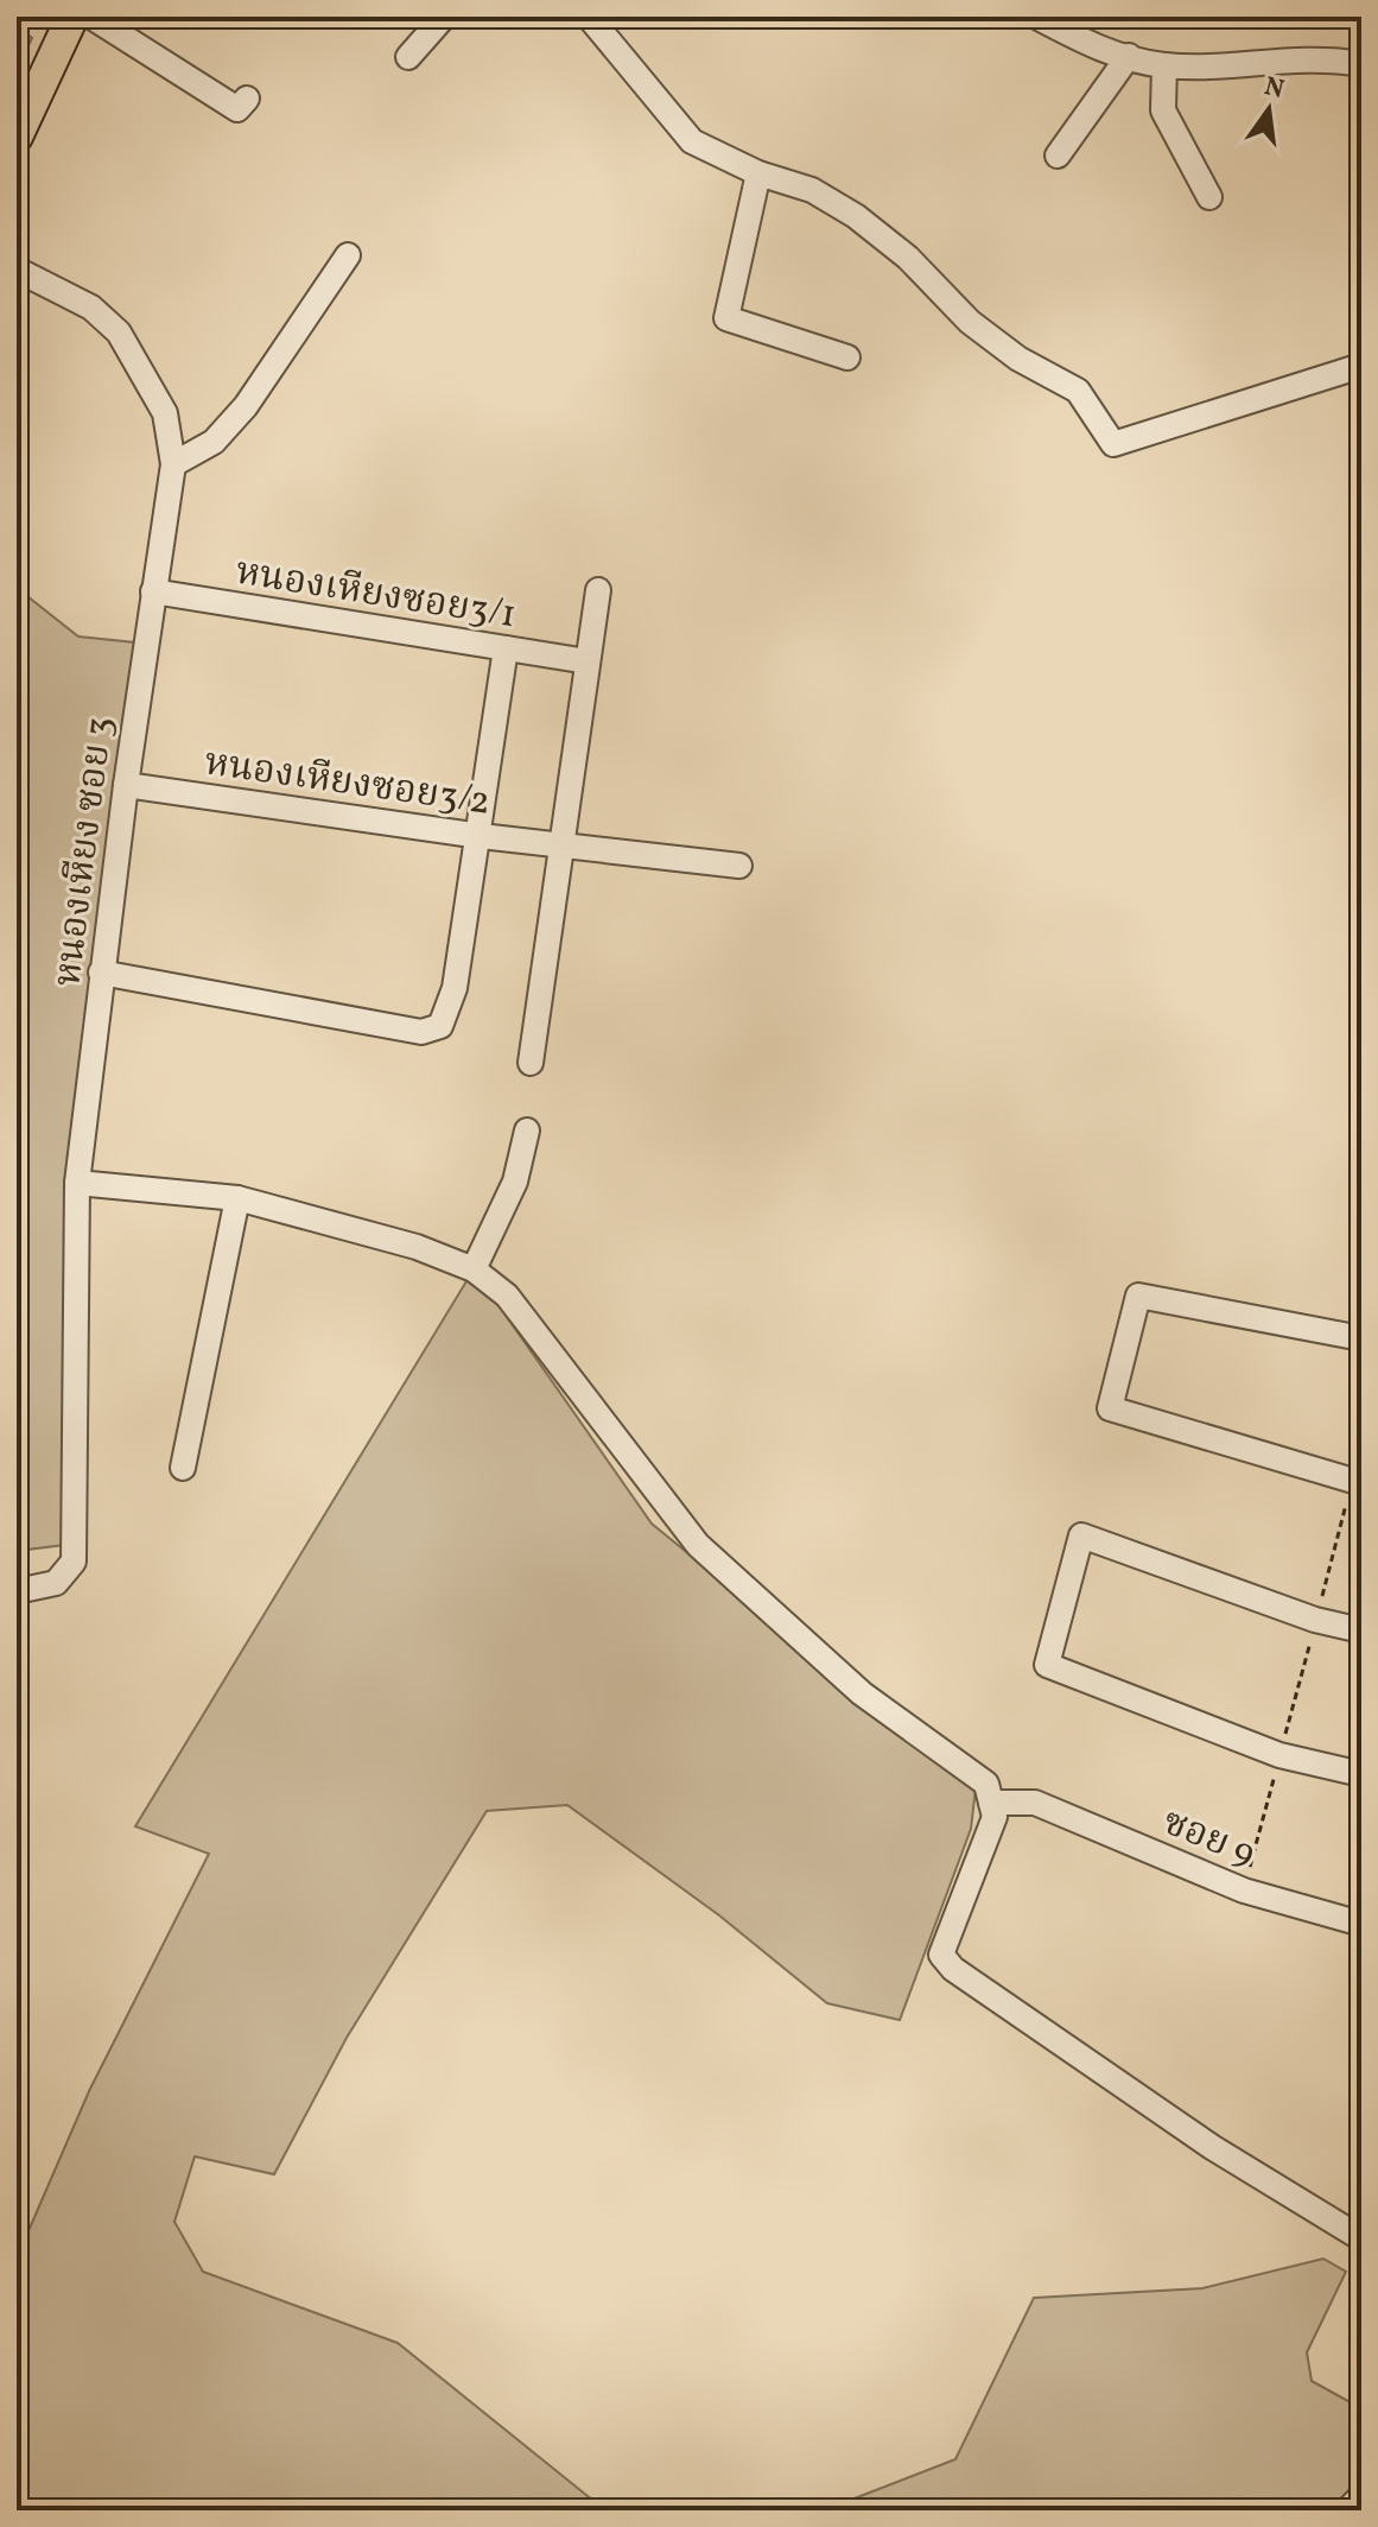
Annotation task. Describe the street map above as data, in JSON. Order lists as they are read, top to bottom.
{
  "streets": {
    "street": [
      "หนองเหียงซอย3/1",
      "หนองเหียงซอย3/2",
      "หนองเหียง ซอย 3",
      "ซอย 9"
    ]
  },
  "crossings": [
    ["หนองเหียงซอย3/1", "หนองเหียง ซอย 3"],
    ["หนองเหียงซอย3/2", "หนองเหียง ซอย 3"]
  ],
  "north": "top"
}
